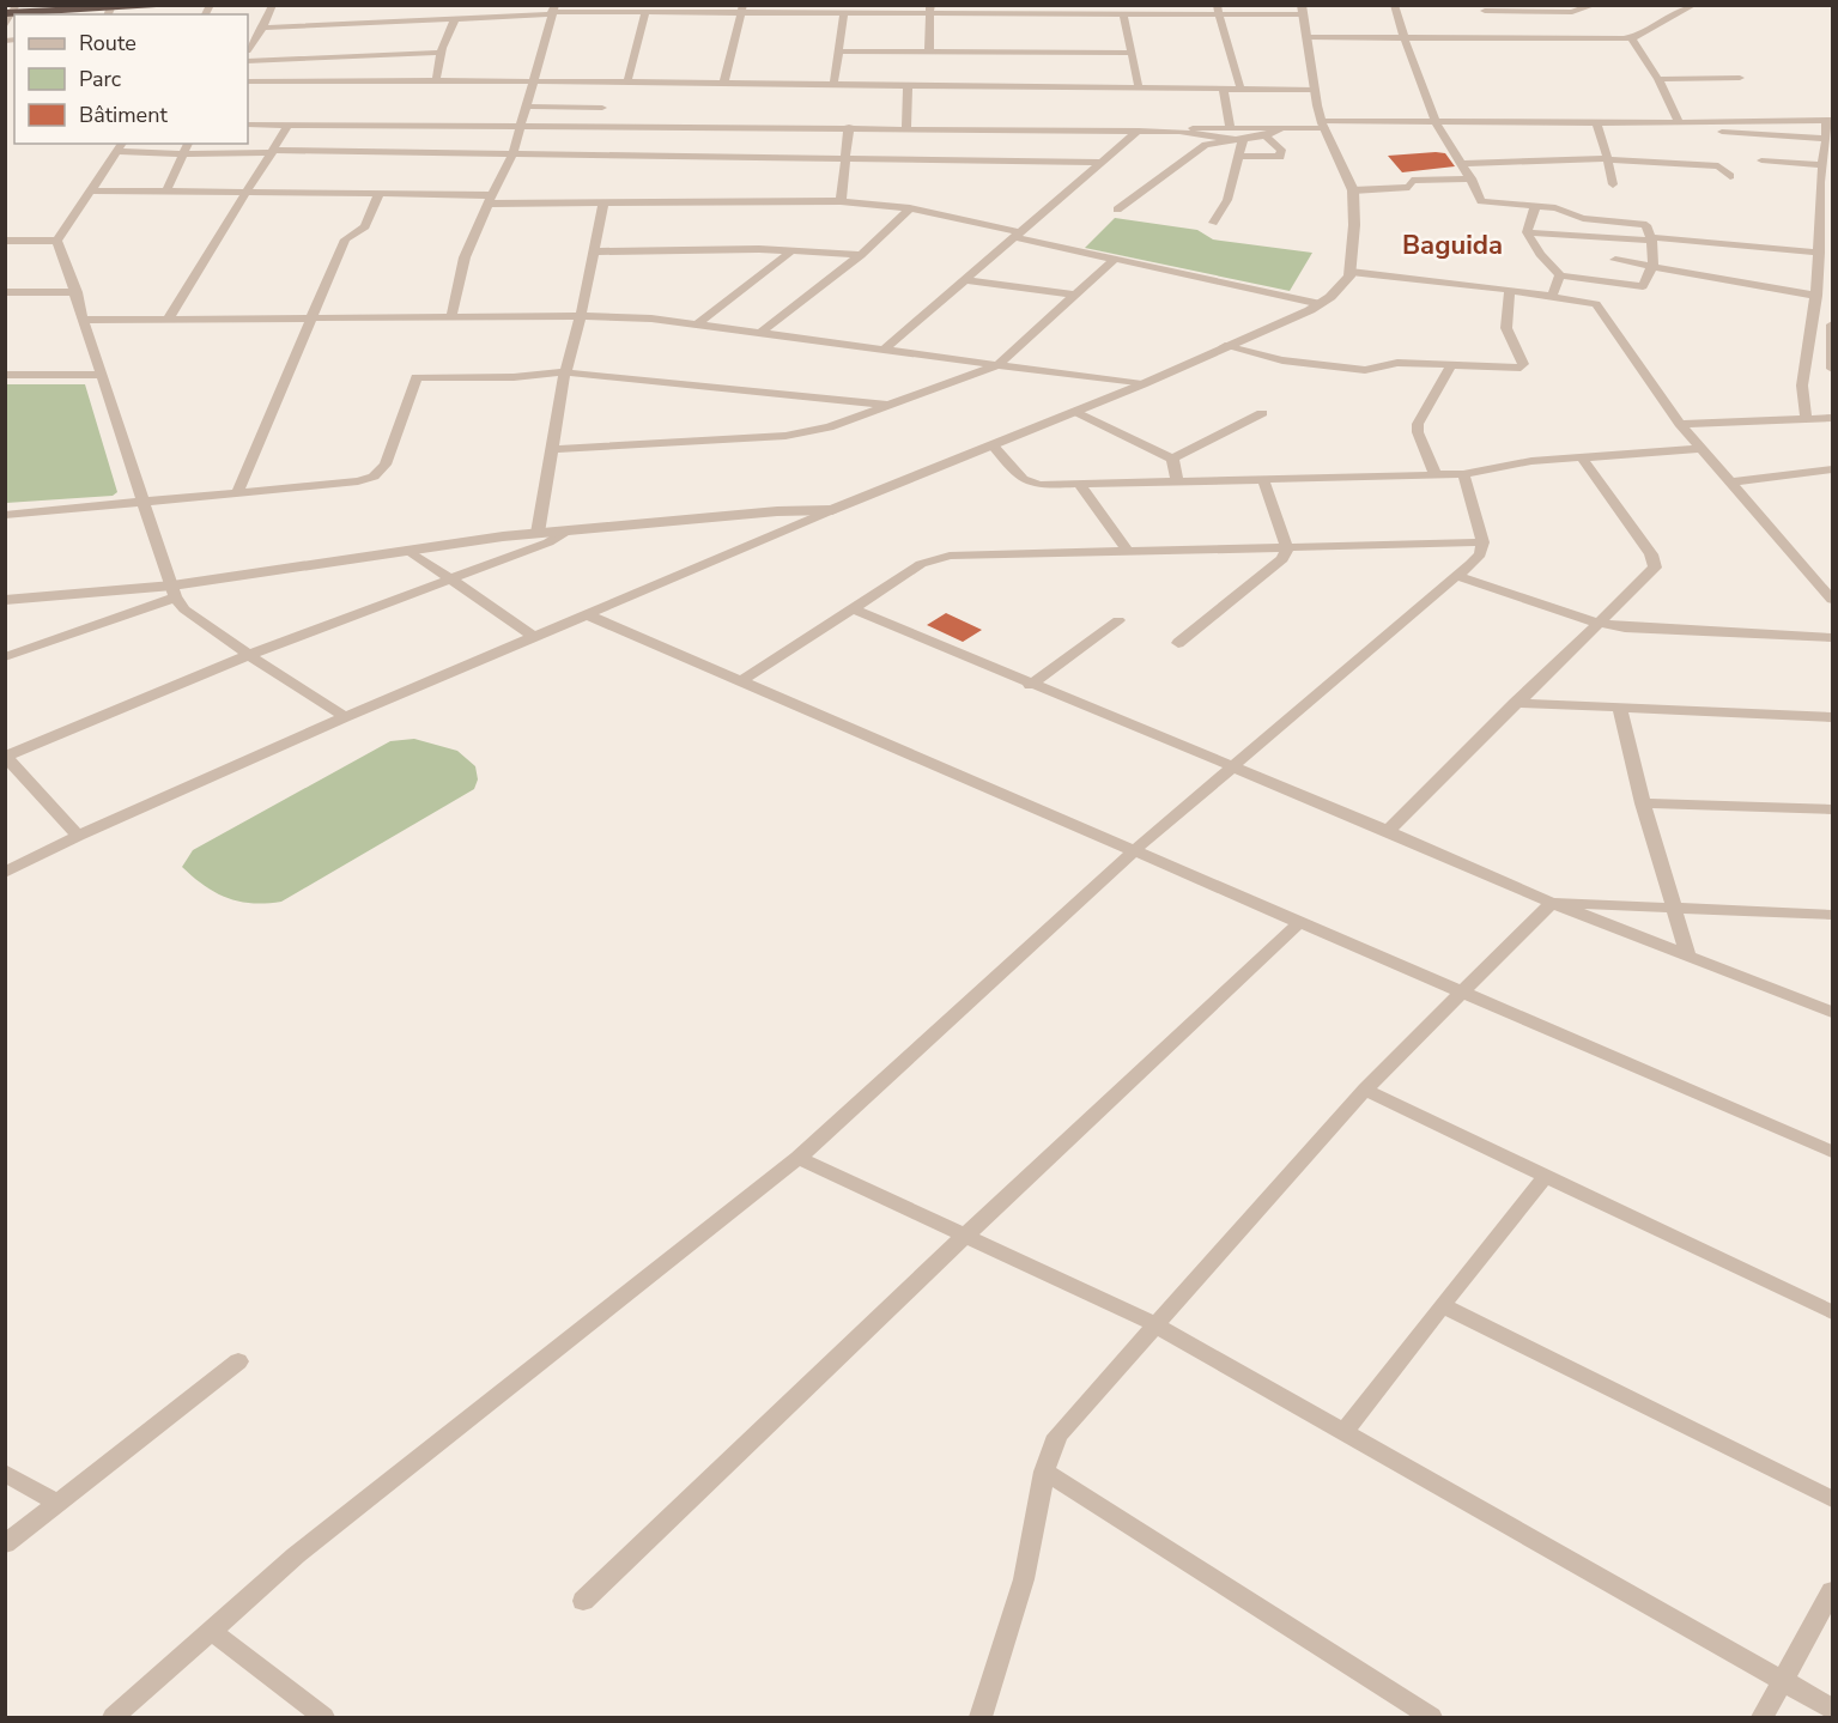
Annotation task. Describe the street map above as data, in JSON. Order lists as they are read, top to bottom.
{
  "districts": ["Baguida"],
  "legend": ["Route", "Parc", "Bâtiment"]
}
